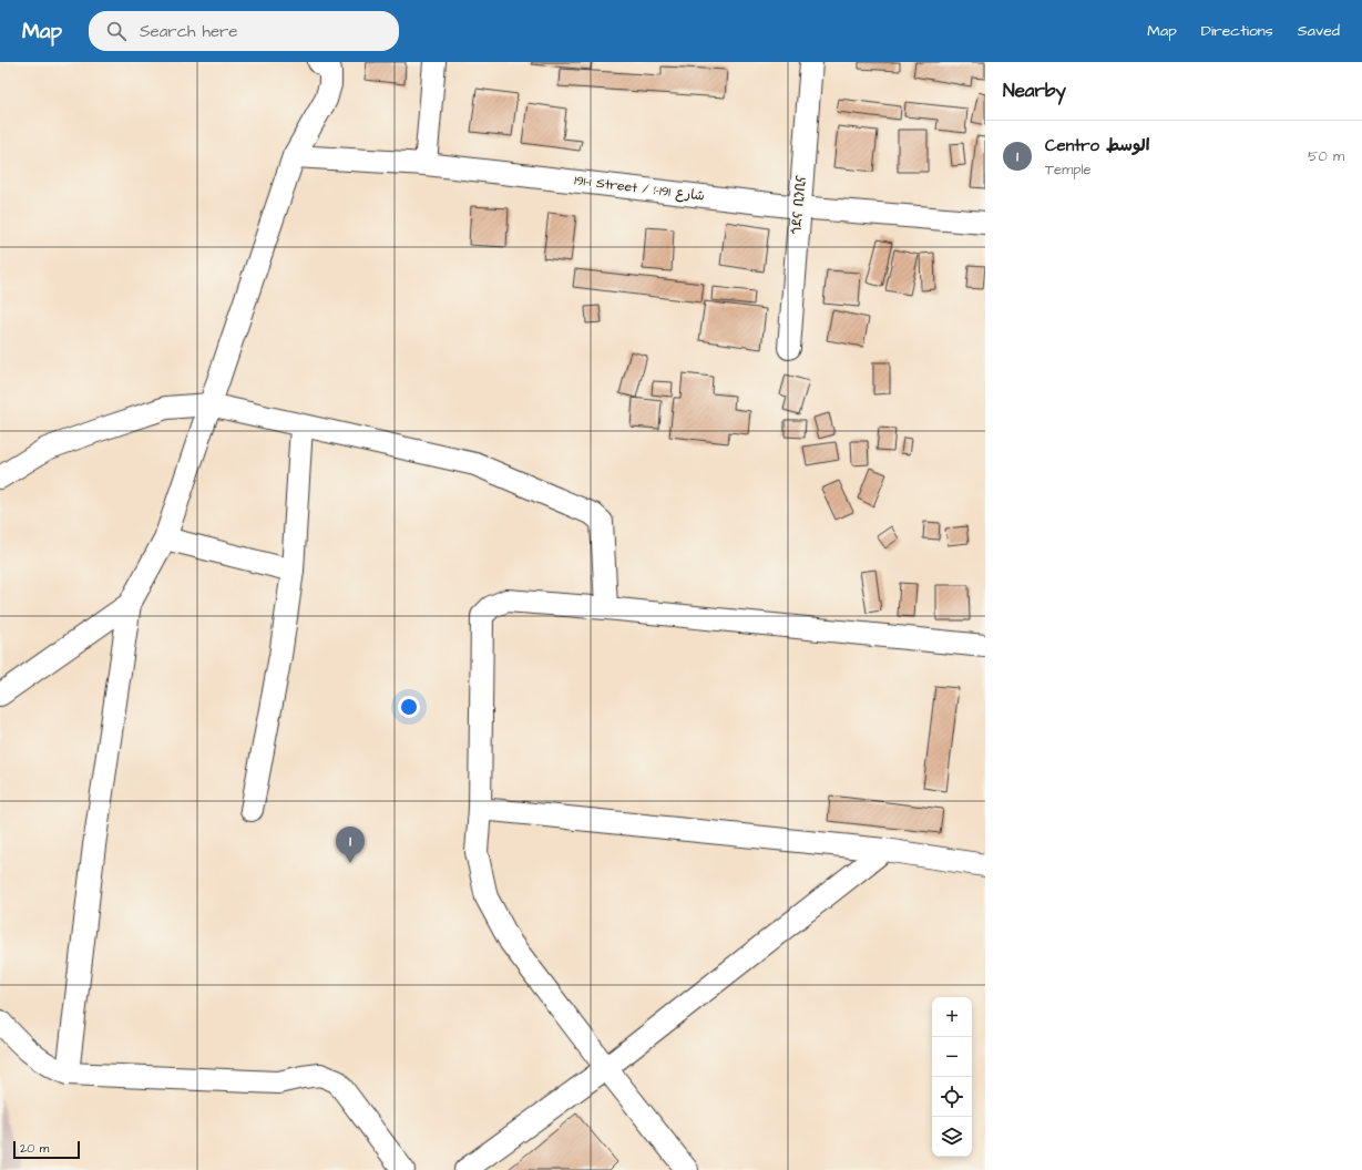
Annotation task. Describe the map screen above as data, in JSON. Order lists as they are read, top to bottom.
{
  "streets": {
    "street": ["191-1 Street / شارع 191-1", "ጎደና ቢንቢና"]
  },
  "crossings": [
    ["191-1 Street / شارع 191-1", "ጎደና ቢንቢና"]
  ],
  "scale_bar": "20 m",
  "page": {
    "header": "Map",
    "search": "Search here",
    "nav": ["Map", "Directions", "Saved"],
    "heading": "Nearby",
    "list": [
      {
        "mark": "1",
        "name": "Centro الوسط",
        "note": "Temple",
        "value": "50 m"
      }
    ],
    "pins": "1",
    "map_buttons": ["+", "−"],
    "scale": "20 m"
  }
}
